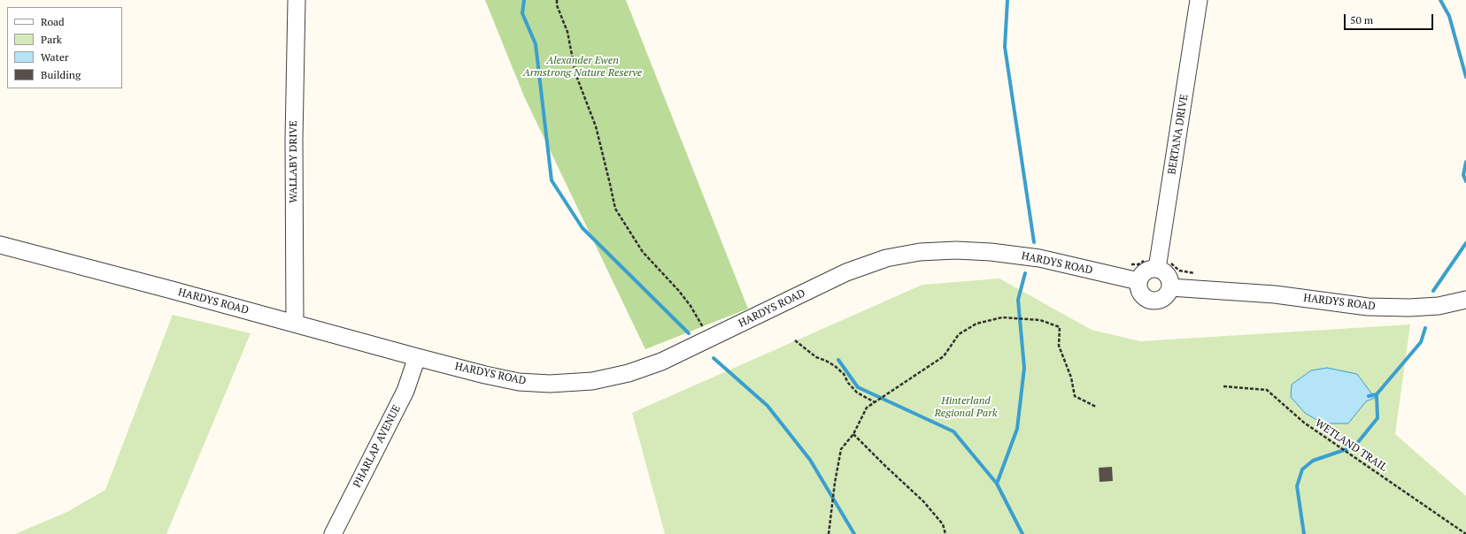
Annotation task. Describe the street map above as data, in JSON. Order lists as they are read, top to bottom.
{
  "streets": {
    "street": [
      "BERTANA DRIVE",
      "WALLABY DRIVE",
      "HARDYS ROAD",
      "PHARLAP AVENUE"
    ],
    "path": ["WETLAND TRAIL"]
  },
  "crossings": [
    ["BERTANA DRIVE", "HARDYS ROAD"],
    ["WALLABY DRIVE", "HARDYS ROAD"],
    ["HARDYS ROAD", "PHARLAP AVENUE"]
  ],
  "parks": ["Alexander Ewen Armstrong Nature Reserve", "Hinterland Regional Park"],
  "legend": [
    "Road",
    "Park",
    "Water",
    "Building"
  ],
  "scale_bar": "50 m"
}
